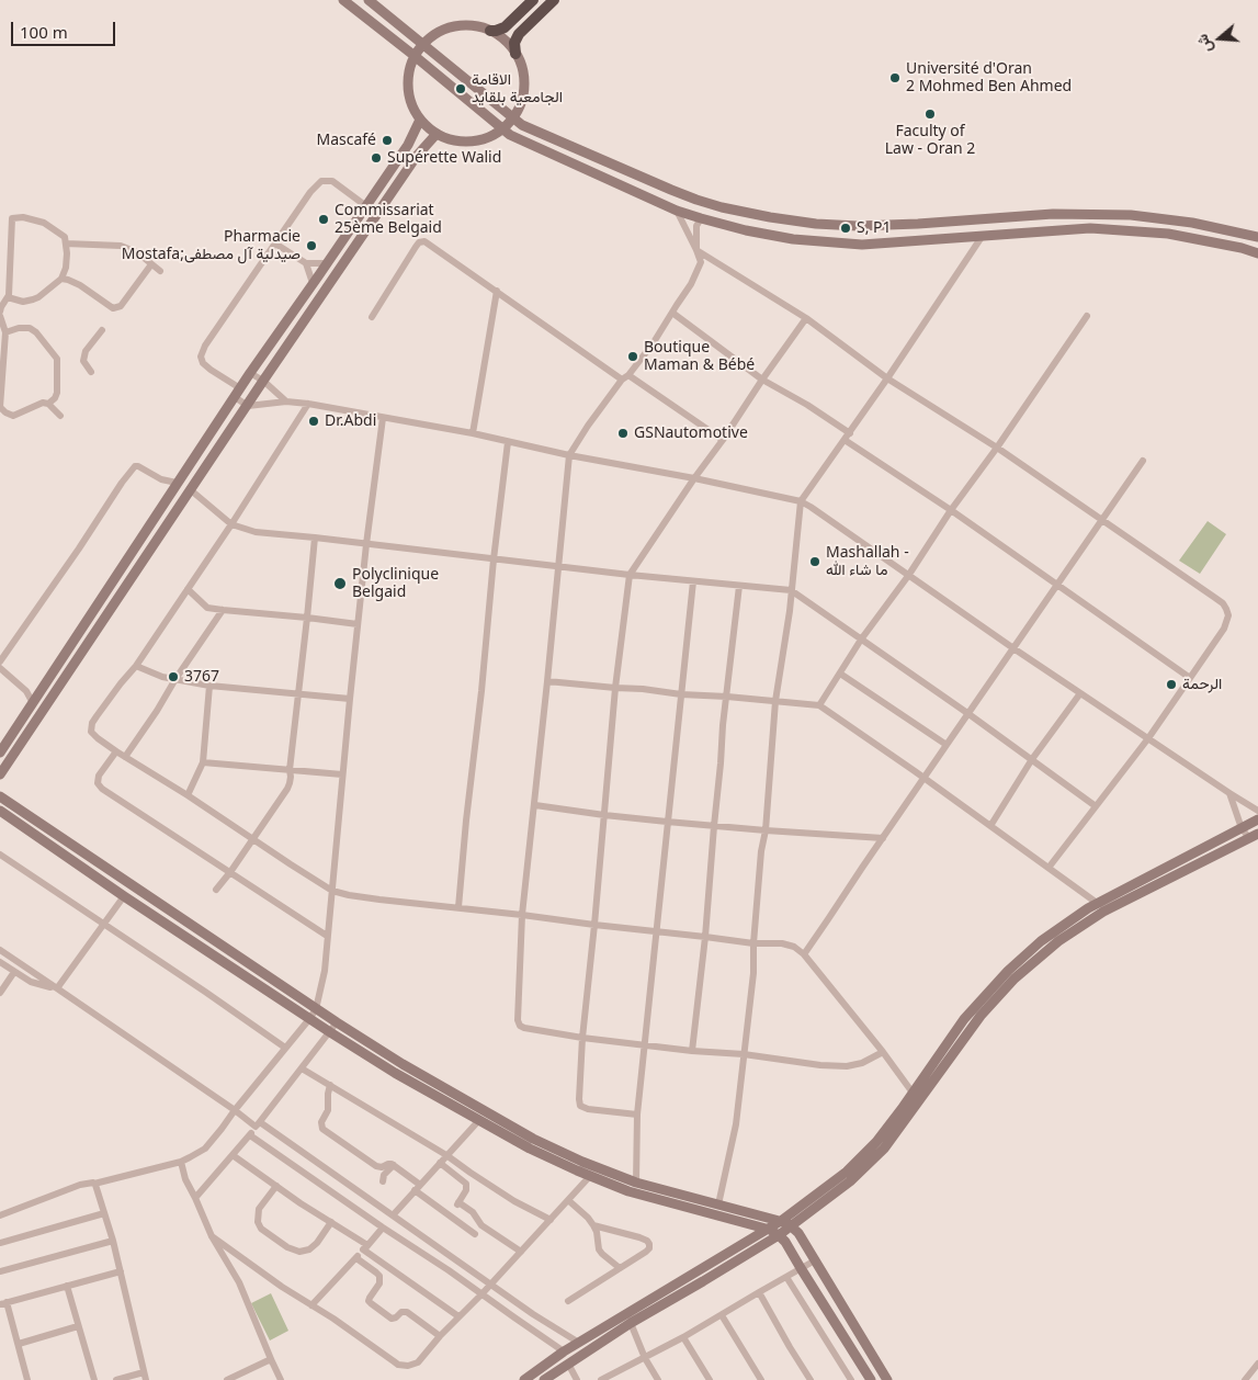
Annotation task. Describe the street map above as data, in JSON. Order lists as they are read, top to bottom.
{
  "places": [
    "Université d'Oran 2 Mohmed Ben Ahmed",
    "الاقامة الجامعية بلقايد",
    "Faculty of Law - Oran 2",
    "Mascafé",
    "Supérette Walid",
    "Commissariat 25ème Belgaid",
    "S, P1",
    "Pharmacie Mostafa;صيدلية آل مصطفى",
    "Boutique Maman & Bébé",
    "Dr.Abdi",
    "GSNautomotive",
    "Mashallah - ما شاء الله",
    "Polyclinique Belgaid",
    "3767",
    "الرحمة"
  ],
  "scale_bar": "100 m",
  "north": "left"
}
